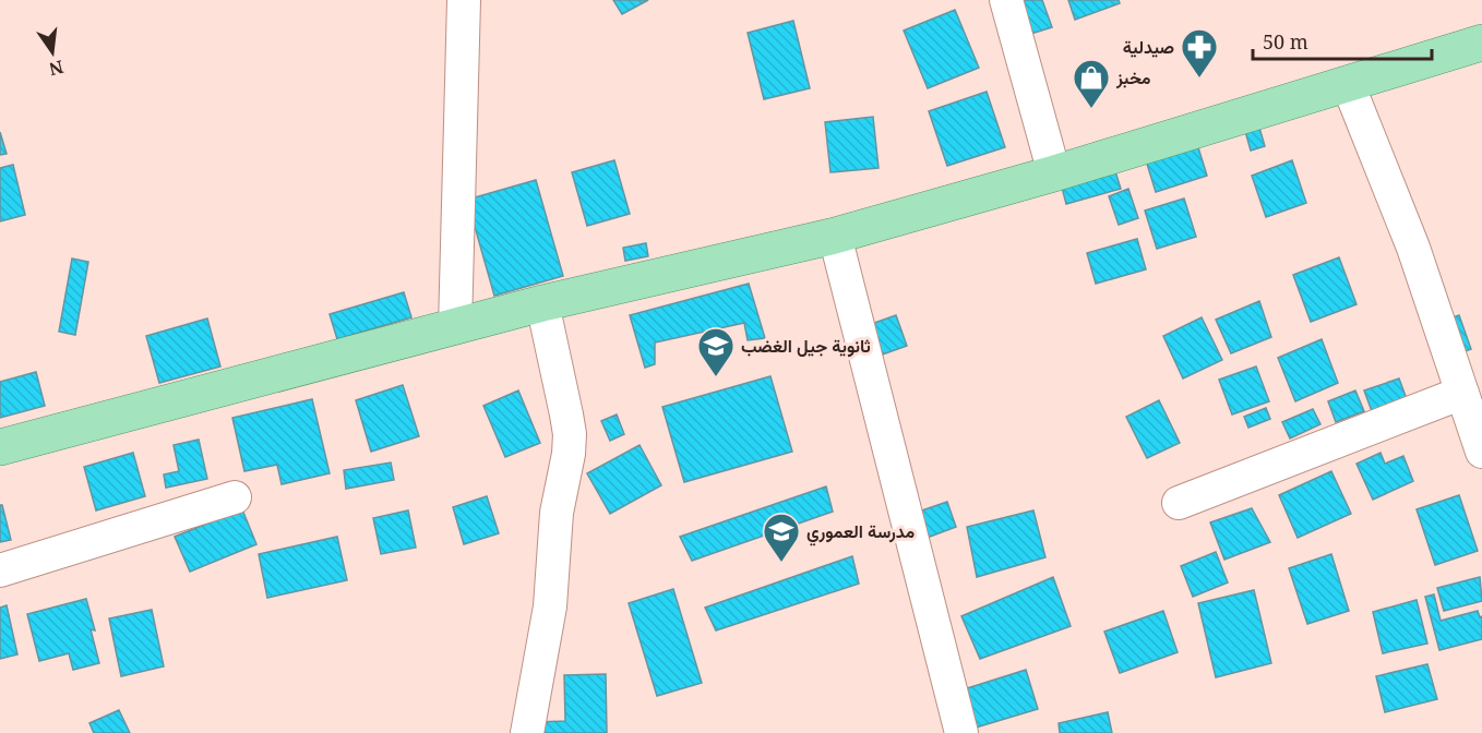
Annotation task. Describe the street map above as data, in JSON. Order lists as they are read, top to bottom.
{
  "places": {
    "pharmacy": ["صيدلية"],
    "shop": ["مخبز"],
    "school or university": ["ثانوية جيل الغضب", "مدرسة العموري"]
  },
  "scale_bar": "50 m",
  "north": "bottom"
}
